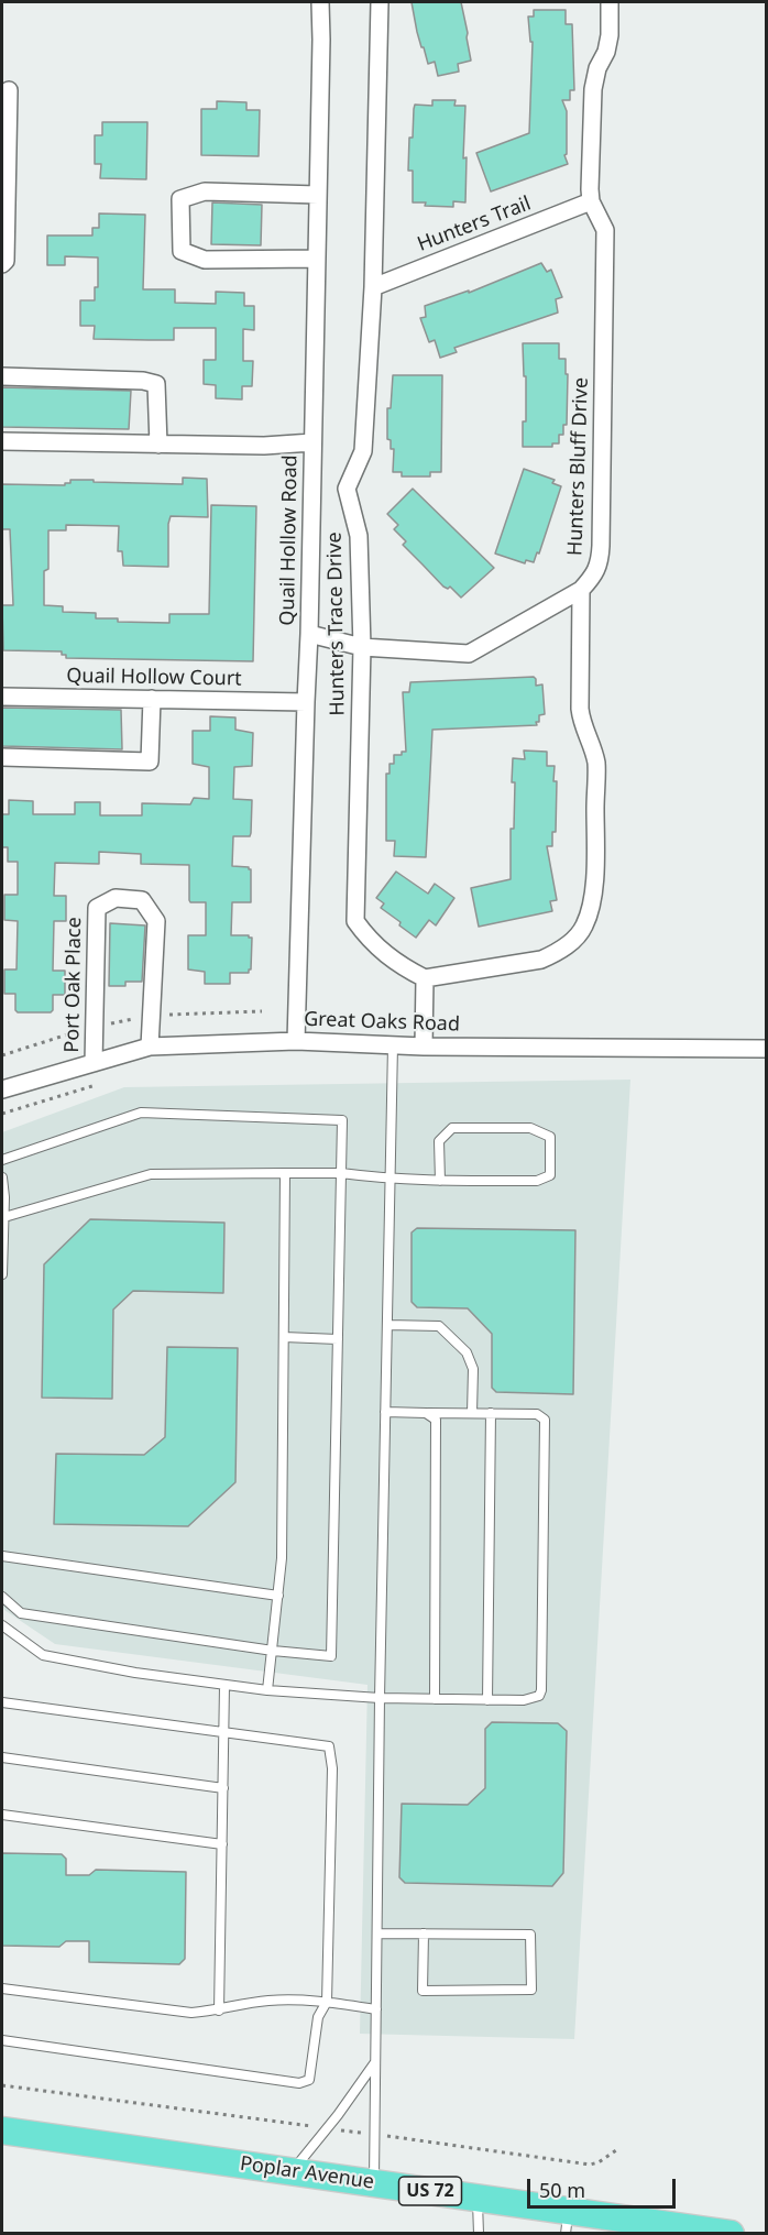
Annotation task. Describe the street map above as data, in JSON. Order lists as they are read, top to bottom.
{
  "streets": {
    "main road": ["Poplar Avenue", "US 72"],
    "street": [
      "Hunters Trail",
      "Hunters Bluff Drive",
      "Quail Hollow Road",
      "Hunters Trace Drive",
      "Quail Hollow Court",
      "Port Oak Place",
      "Great Oaks Road"
    ]
  },
  "crossings": [
    ["Hunters Trail", "Hunters Bluff Drive"],
    ["Hunters Trail", "Hunters Trace Drive"],
    ["Quail Hollow Road", "Quail Hollow Court"],
    ["Quail Hollow Road", "Great Oaks Road"],
    ["Port Oak Place", "Great Oaks Road"]
  ],
  "scale_bar": "50 m"
}
